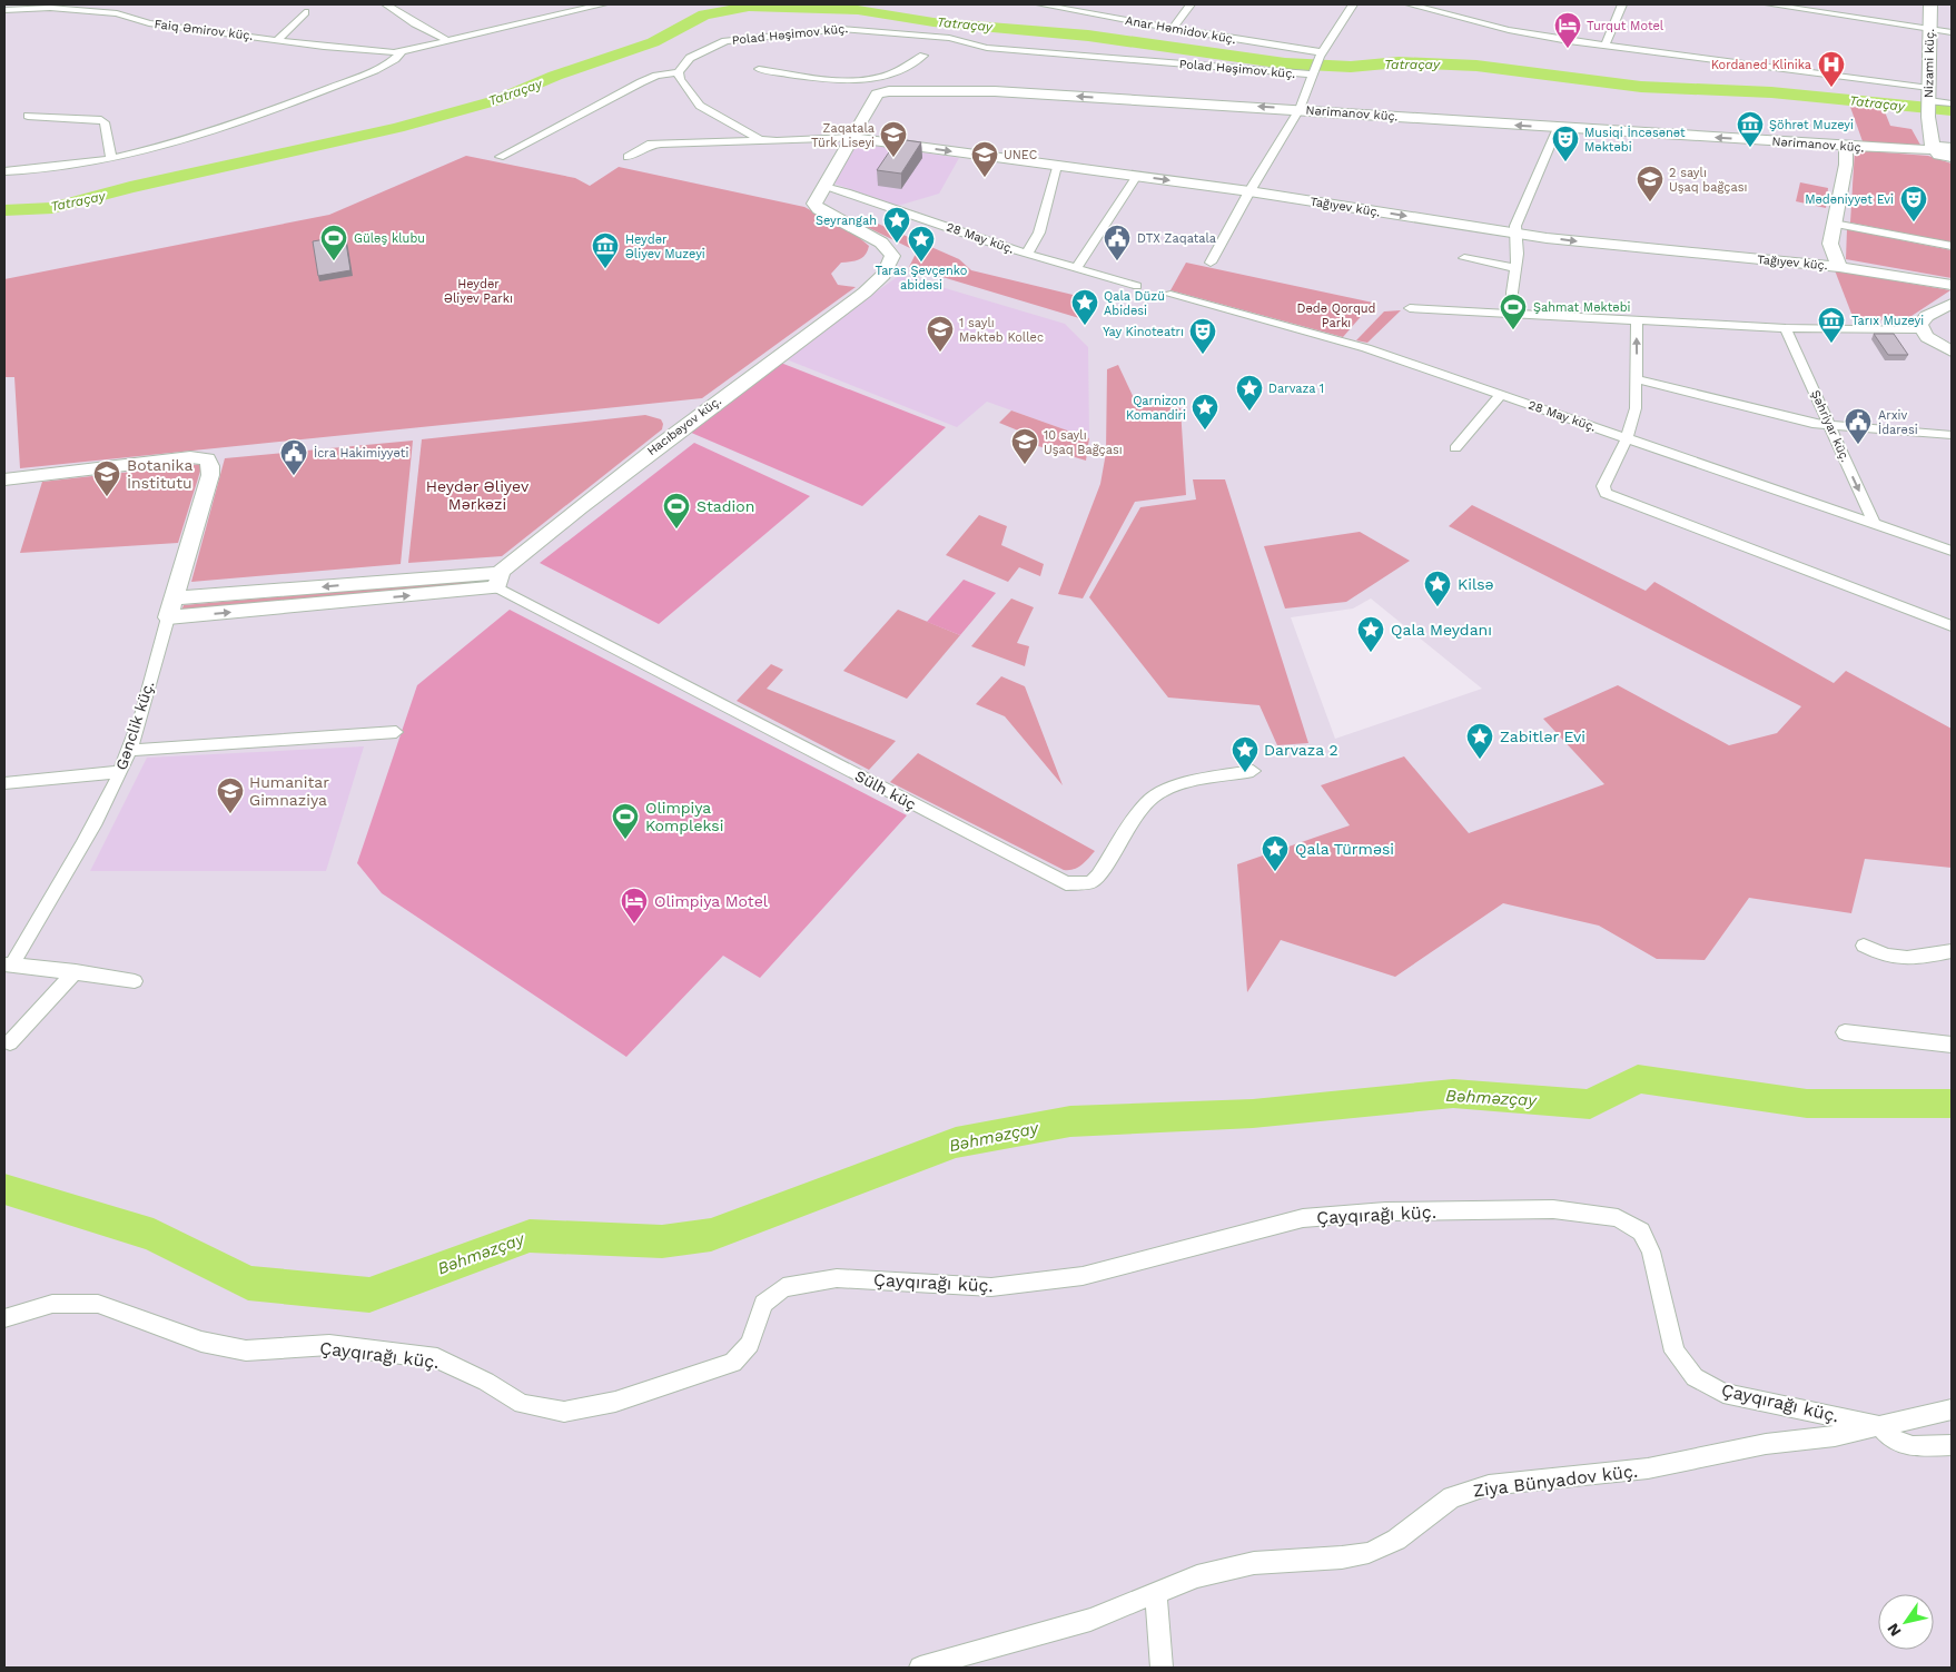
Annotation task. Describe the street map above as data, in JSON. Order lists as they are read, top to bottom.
{
  "streets": {
    "street": [
      "Faiq Əmirov küç.",
      "Anar Həmidov küç.",
      "Polad Həşimov küç.",
      "Nizami küç.",
      "Nərimanov küç.",
      "Tağıyev küç.",
      "28 May küç.",
      "Hacıbəyov küç.",
      "Şəhriyar küç.",
      "Gənclik küç.",
      "Sülh küç",
      "Çayqırağı küç.",
      "Ziya Bünyadov küç."
    ]
  },
  "crossings": [
    ["Nizami küç.", "Nərimanov küç."],
    ["28 May küç.", "Hacıbəyov küç."],
    ["28 May küç.", "Şəhriyar küç."],
    ["Hacıbəyov küç.", "Sülh küç"],
    ["Çayqırağı küç.", "Ziya Bünyadov küç."]
  ],
  "one_way": ["Şəhriyar küç."],
  "water": ["Tatraçay", "Bəhməzçay"],
  "parks": ["Heydər Əliyev Parkı", "Dədə Qorqud Parkı", "Heydər Əliyev Mərkəzi"],
  "places": {
    "hotel": ["Turqut Motel", "Olimpiya Motel"],
    "hospital": ["Kordaned Klinika"],
    "museum": ["Şöhrət Muzeyi", "Heydər Əliyev Muzeyi", "Tarıx Muzeyi"],
    "school or university": [
      "Zaqatala Türk Liseyi",
      "UNEC",
      "2 saylı Uşaq bağçası",
      "1 saylı Məktəb Kollec",
      "10 saylı Uşaq Bağçası",
      "Botanika İnstitutu",
      "Humanitar Gimnaziya"
    ],
    "theatre": ["Musiqi İncəsənət Məktəbi", "Mədəniyyət Evi", "Yay Kinoteatrı"],
    "place": [
      "Seyrangah",
      "Taras Şevçenko abidəsi",
      "Qala Düzü Abidəsi",
      "Darvaza 1",
      "Qarnizon Komandiri",
      "Kilsə",
      "Qala Meydanı",
      "Zabitlər Evi",
      "Darvaza 2",
      "Qala Türməsi"
    ],
    "sports": [
      "Güləş klubu",
      "Şahmat Məktəbi",
      "Stadion",
      "Olimpiya Kompleksi"
    ],
    "public building": ["DTX Zaqatala", "Arxiv İdarəsi", "İcra Hakimiyyəti"]
  },
  "north": "bottom left"
}
